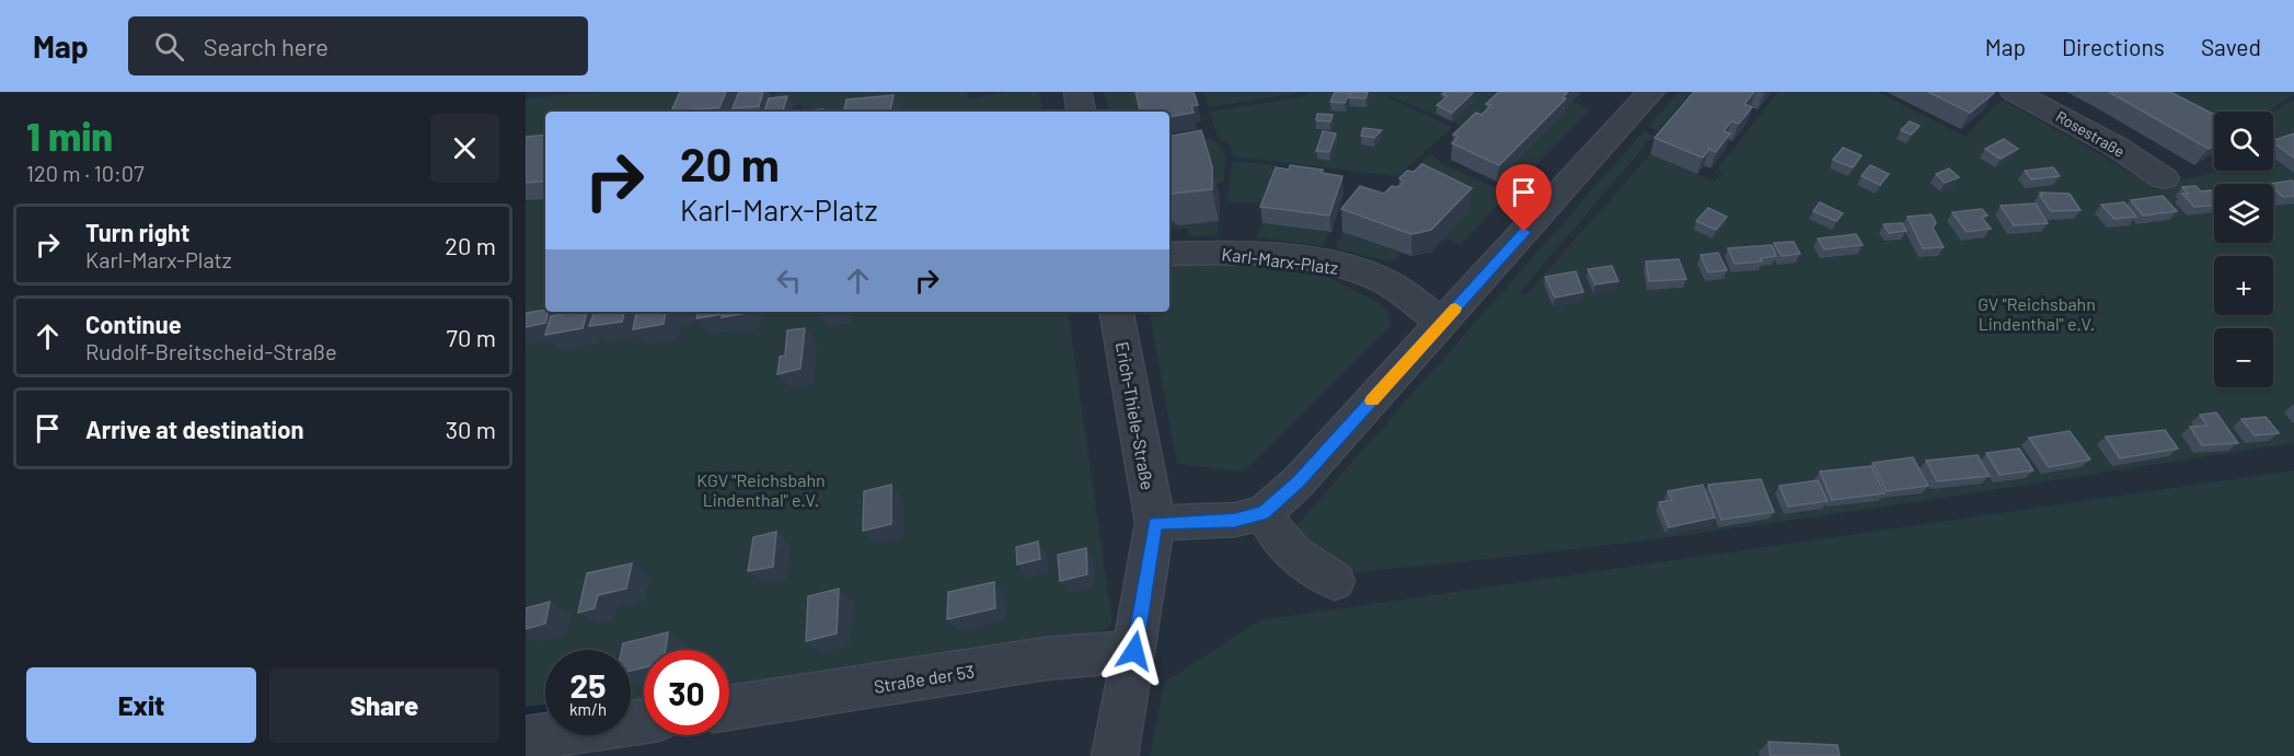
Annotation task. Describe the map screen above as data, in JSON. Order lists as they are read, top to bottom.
{
  "streets": {
    "street": [
      "Rosestraße",
      "Karl-Marx-Platz",
      "Erich-Thiele-Straße",
      "Straße der 53"
    ]
  },
  "crossings": [
    ["Erich-Thiele-Straße", "Straße der 53"]
  ],
  "parks": ["GV \"Reichsbahn Lindenthal\" e.V.", "KGV \"Reichsbahn Lindenthal\" e.V."],
  "page": {
    "header": "Map",
    "search": "Search here",
    "nav": ["Map", "Directions", "Saved"],
    "heading": ["1 min", "120 m · 10:07"],
    "map_buttons": ["+", "−"],
    "turn": ["20 m", "Karl-Marx-Platz"],
    "list": [
      {
        "name": "Turn right",
        "note": "Karl-Marx-Platz",
        "value": "20 m"
      },
      {
        "name": "Continue",
        "note": "Rudolf-Breitscheid-Straße",
        "value": "70 m"
      },
      {
        "name": "Arrive at destination",
        "value": "30 m"
      }
    ],
    "speed": "25 km/h",
    "limit": "30",
    "buttons": ["Exit", "Share"]
  }
}
